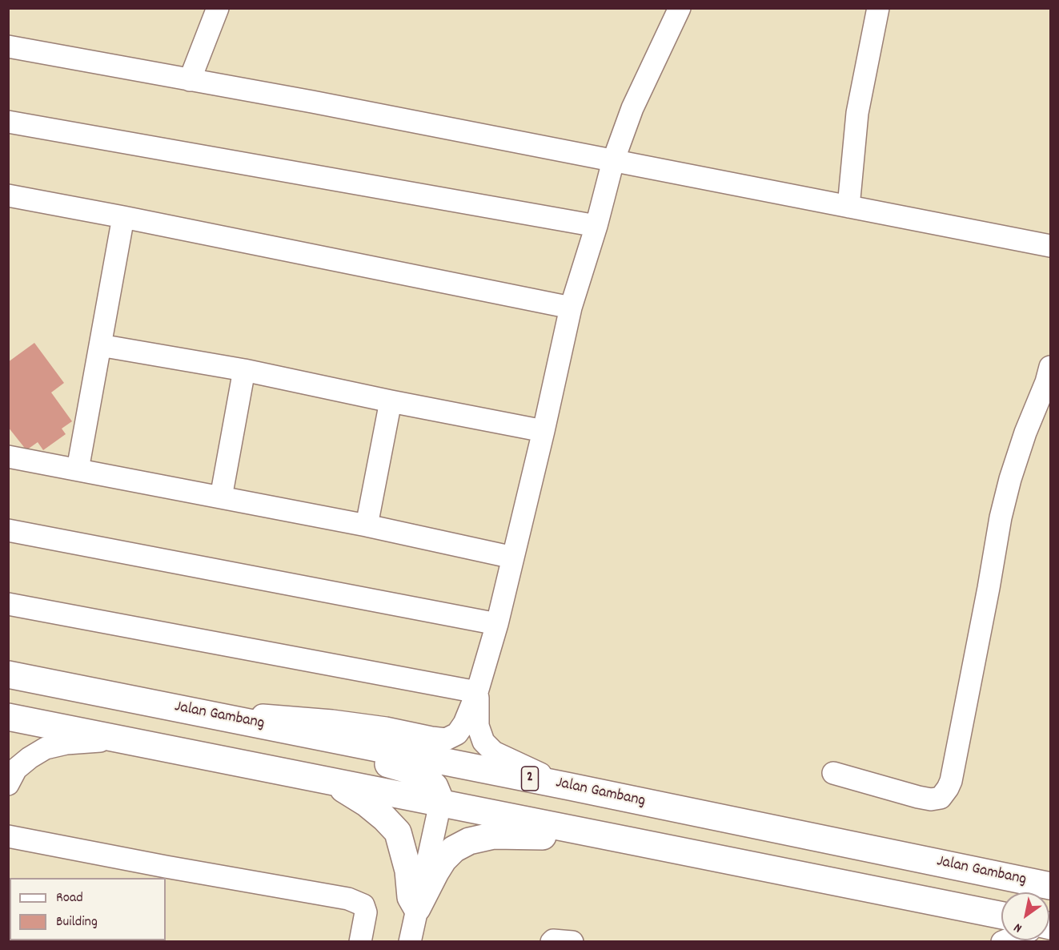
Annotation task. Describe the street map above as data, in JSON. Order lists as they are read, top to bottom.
{
  "streets": {
    "highway": ["Jalan Gambang", "2"]
  },
  "legend": ["Road", "Building"],
  "north": "bottom left"
}
